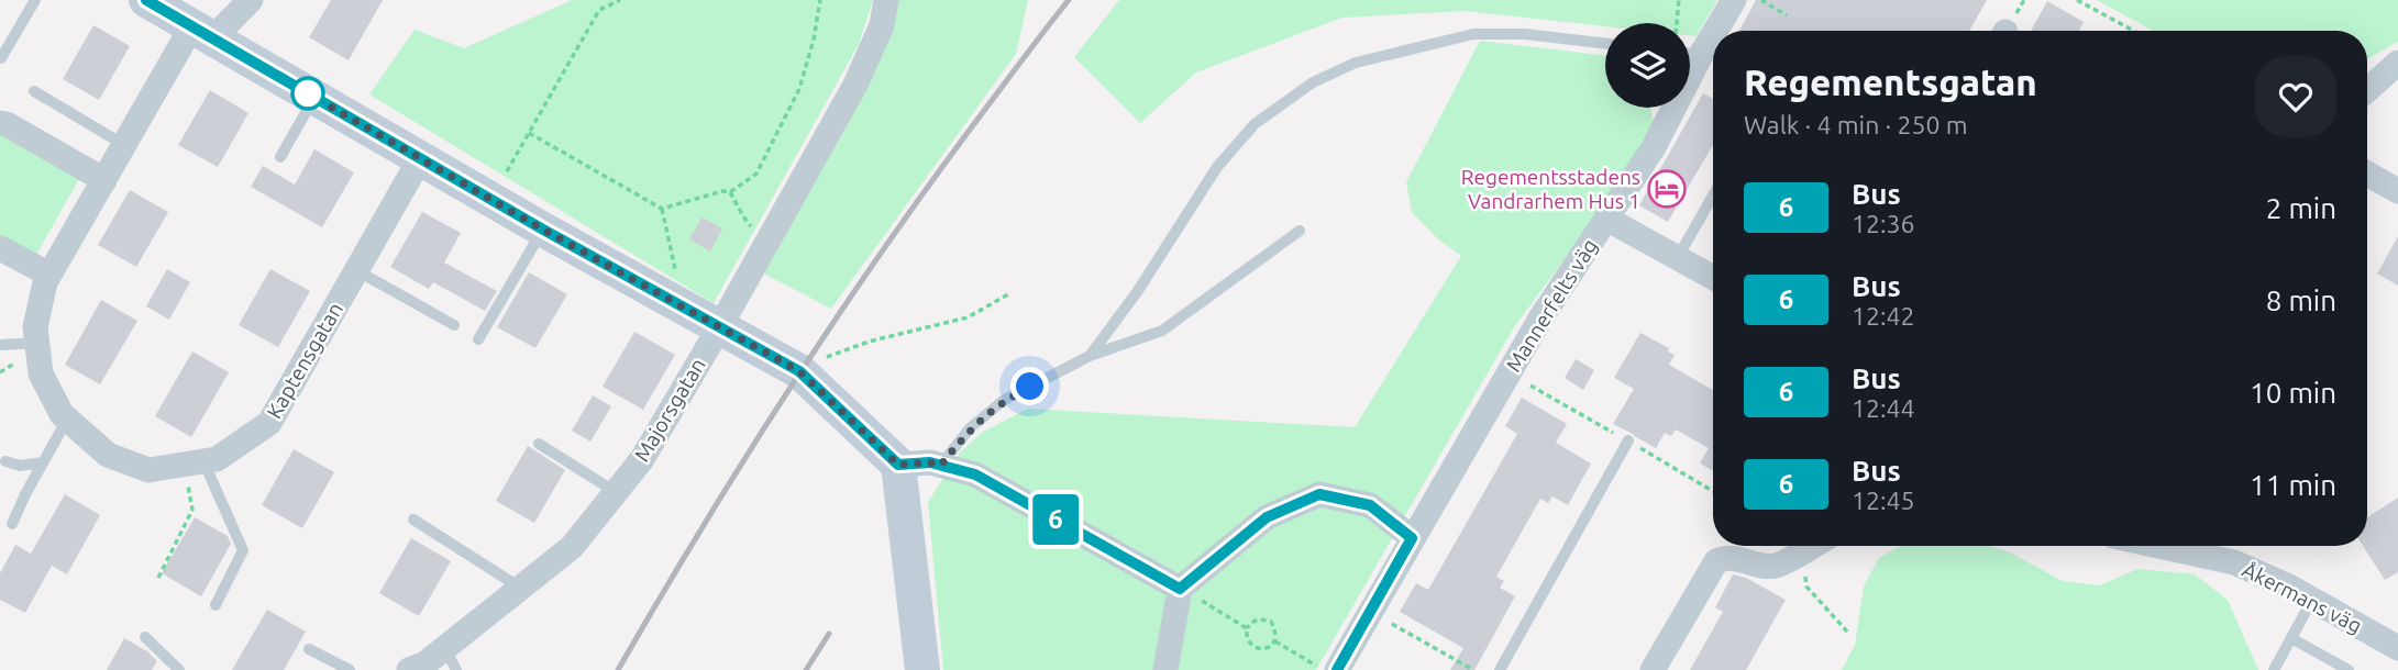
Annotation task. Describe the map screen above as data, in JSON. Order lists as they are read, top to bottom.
{
  "streets": {
    "street": [
      "Mannerfelts väg",
      "Kaptensgatan",
      "Majorsgatan",
      "Åkermans väg"
    ]
  },
  "places": {
    "hotel": ["Regementsstadens Vandrarhem Hus 1"]
  },
  "lines": ["bus line 6"],
  "page": {
    "on_map": "6",
    "heading": ["Regementsgatan", "Walk · 4 min · 250 m"],
    "list": [
      {
        "mark": "6",
        "name": "Bus",
        "note": "12:36",
        "value": "2 min"
      },
      {
        "mark": "6",
        "name": "Bus",
        "note": "12:42",
        "value": "8 min"
      },
      {
        "mark": "6",
        "name": "Bus",
        "note": "12:44",
        "value": "10 min"
      },
      {
        "mark": "6",
        "name": "Bus",
        "note": "12:45",
        "value": "11 min"
      }
    ]
  }
}
